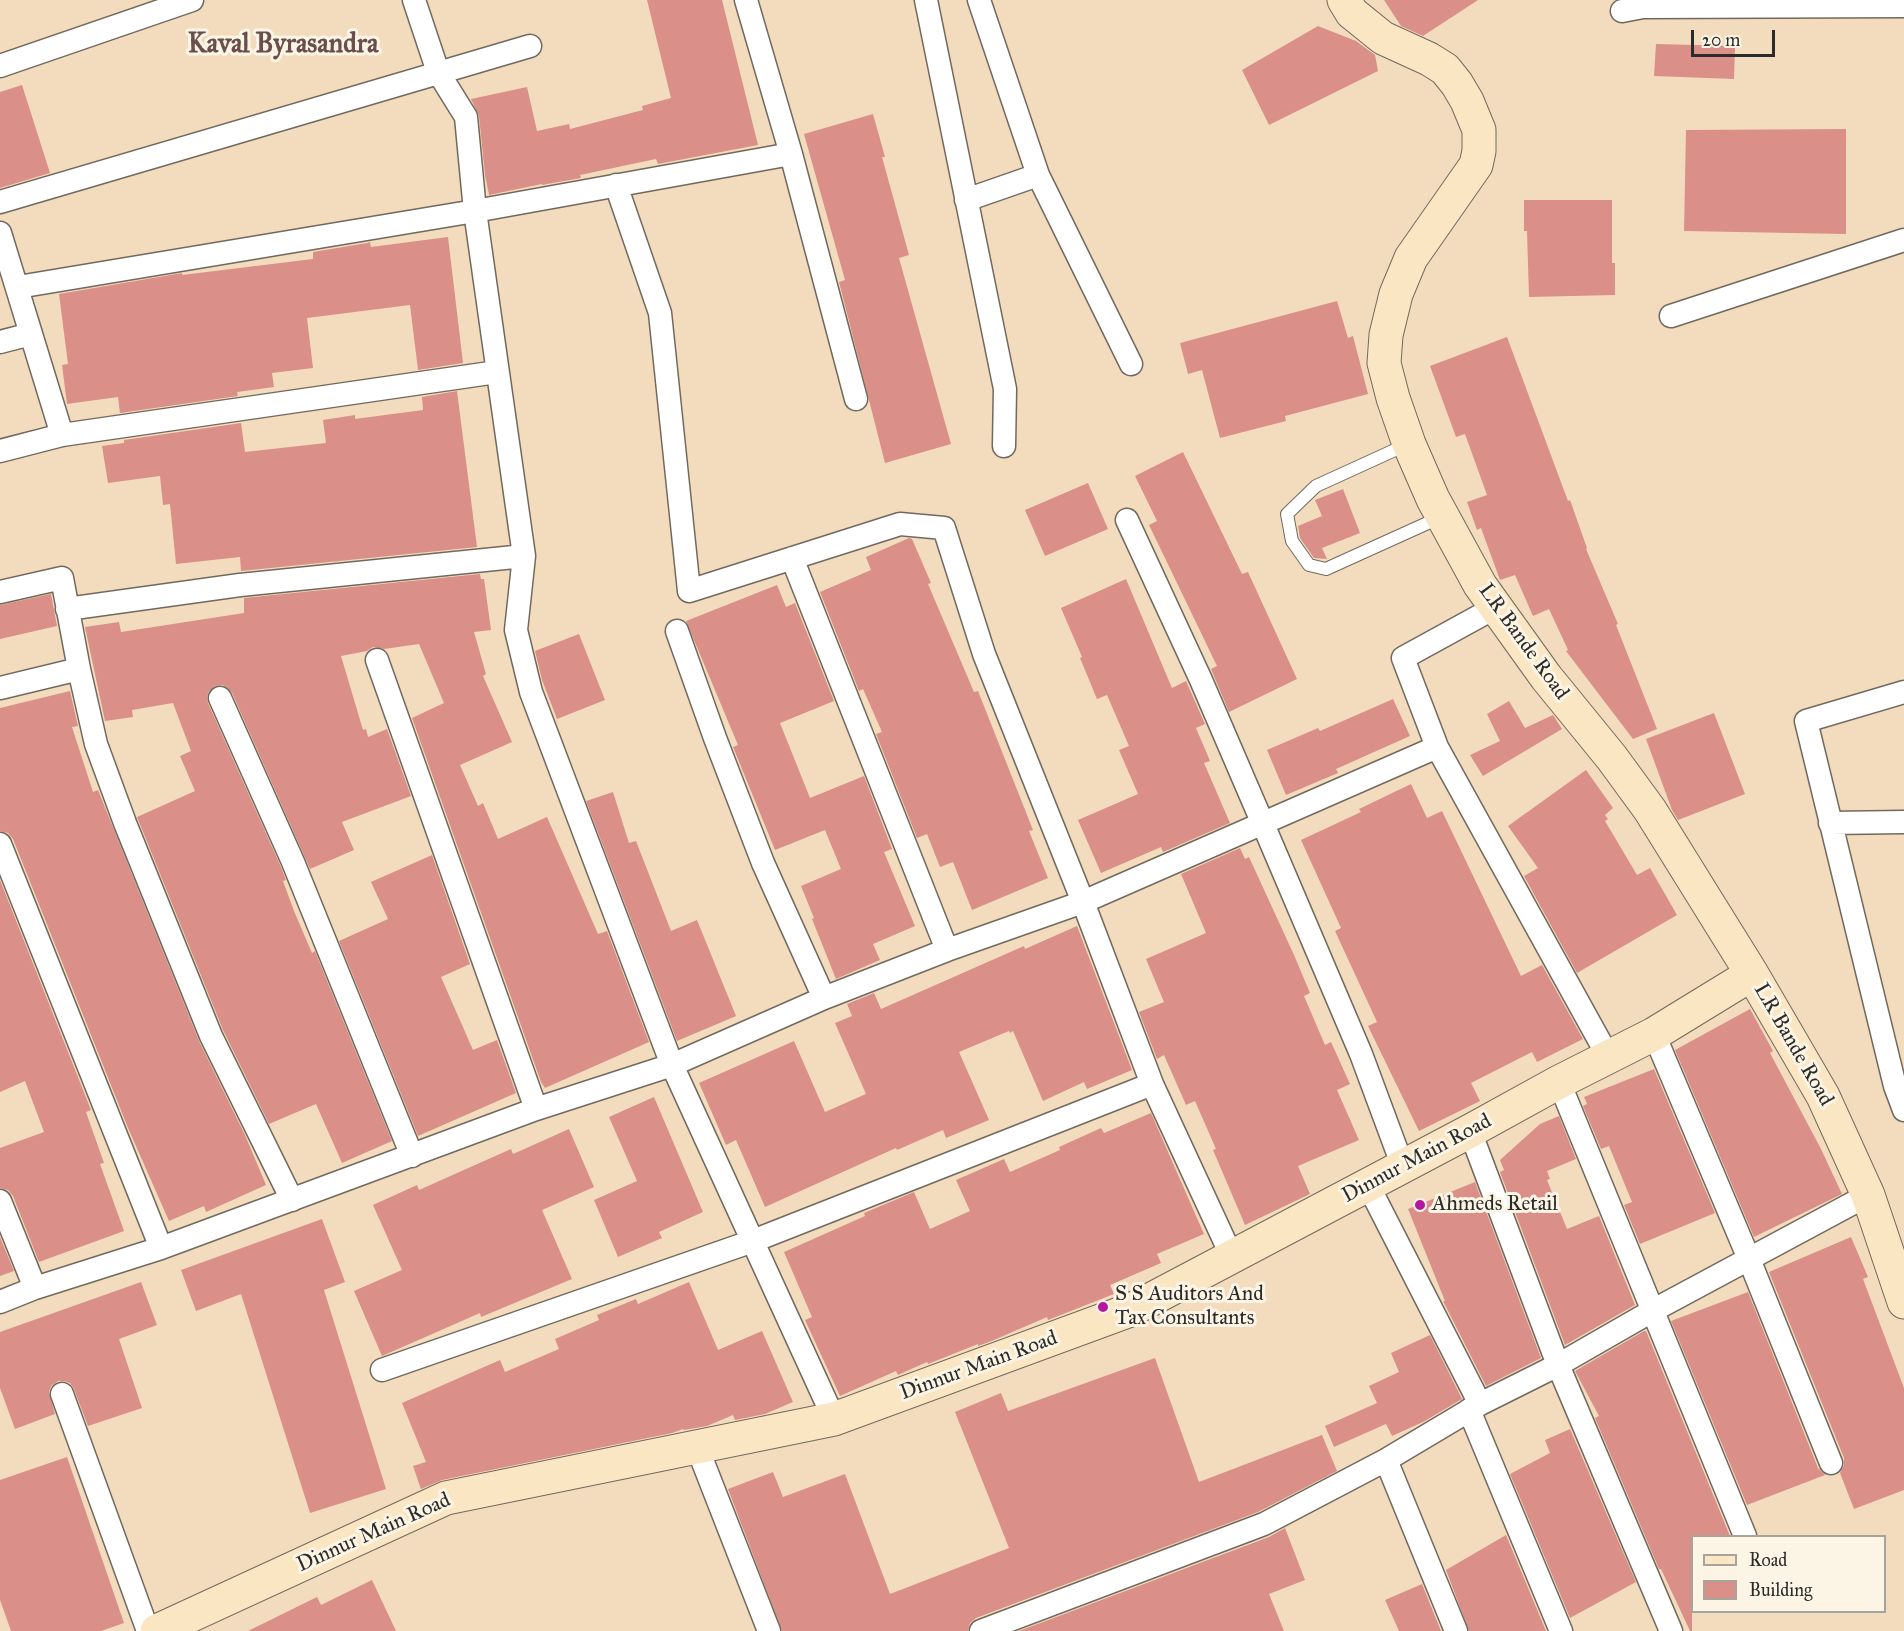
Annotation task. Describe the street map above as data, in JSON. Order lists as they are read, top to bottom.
{
  "streets": {
    "street": ["LR Bande Road", "Dinnur Main Road"]
  },
  "crossings": [
    ["LR Bande Road", "Dinnur Main Road"]
  ],
  "districts": ["Kaval Byrasandra"],
  "places": ["Ahmeds Retail", "S S Auditors And Tax Consultants"],
  "legend": ["Road", "Building"],
  "scale_bar": "20 m"
}
